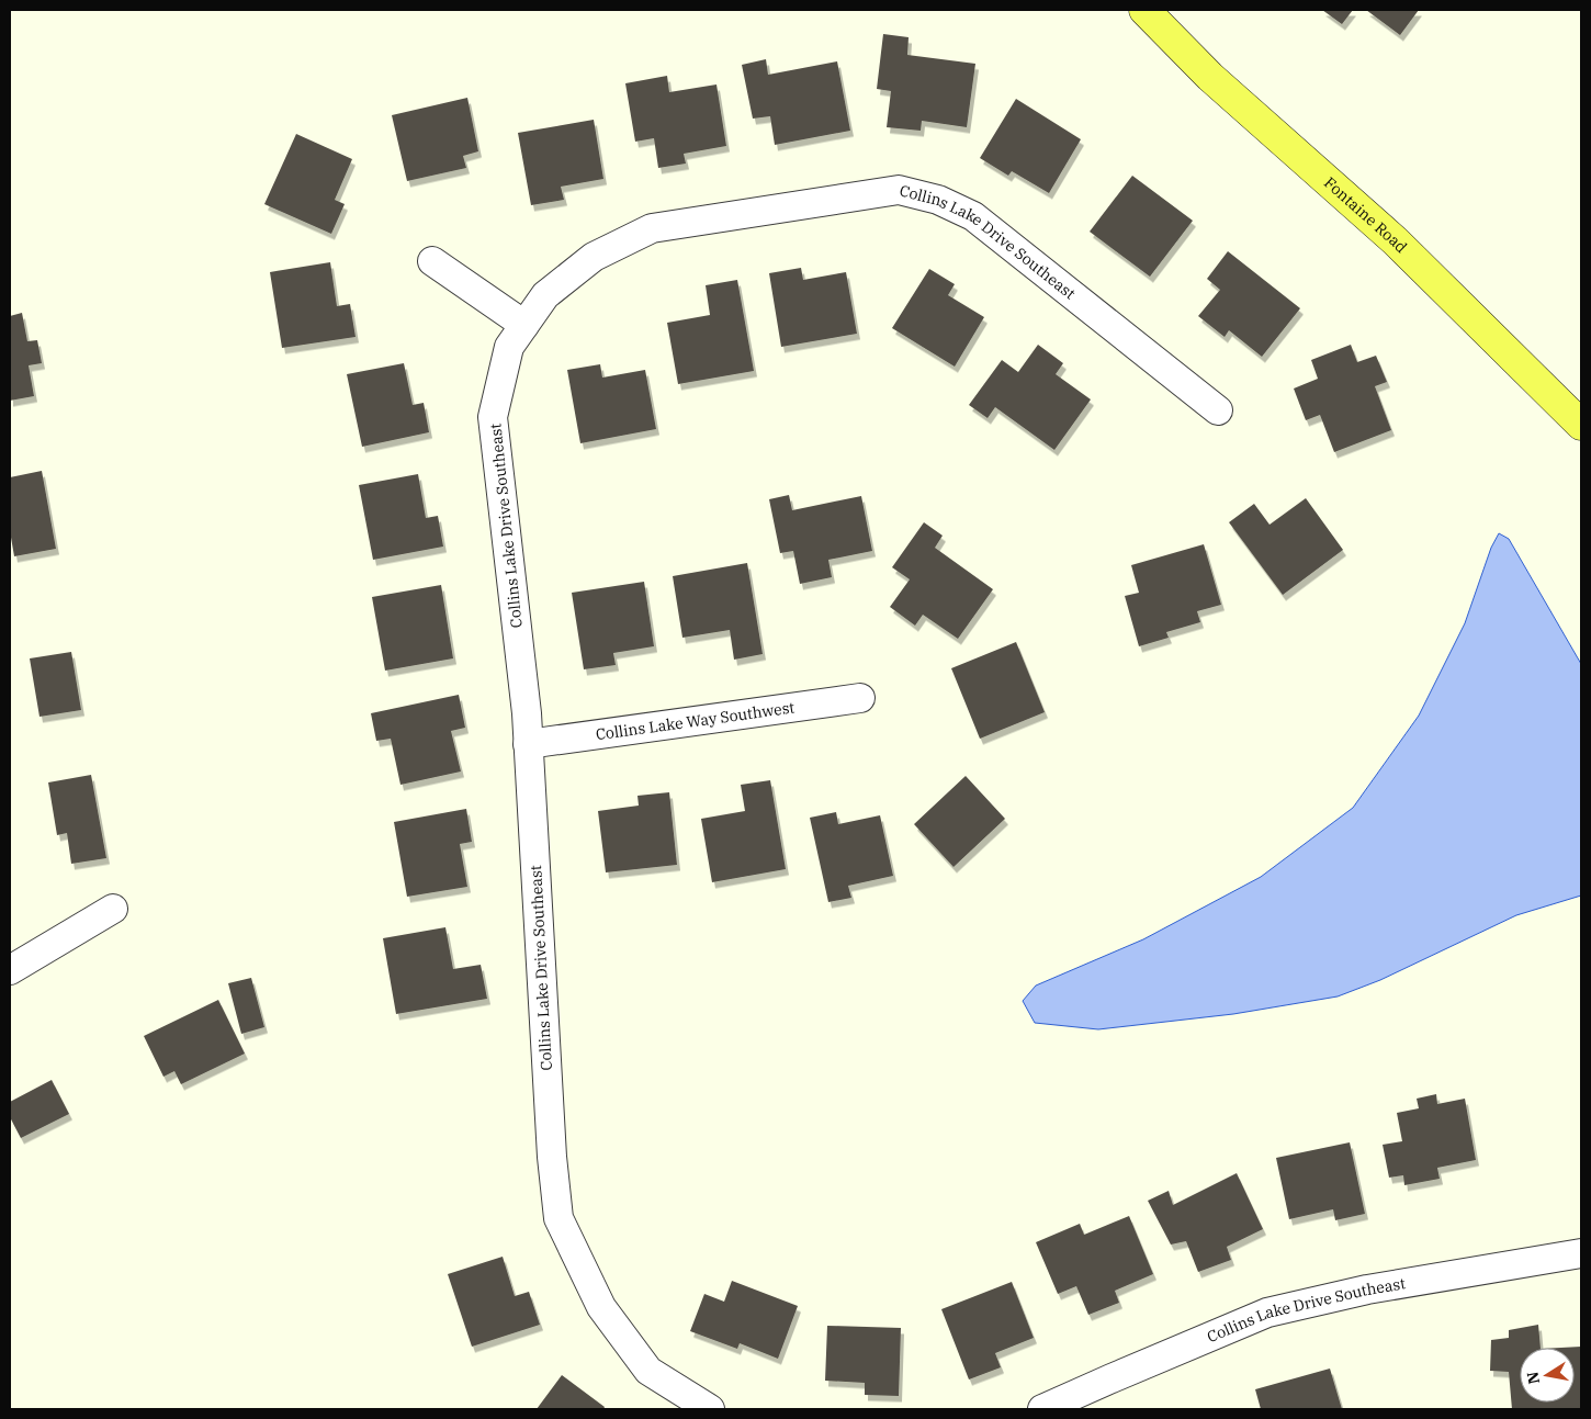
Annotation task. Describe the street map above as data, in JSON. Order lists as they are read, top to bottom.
{
  "streets": {
    "main road": ["Fontaine Road"],
    "street": ["Collins Lake Drive Southeast", "Collins Lake Way Southwest"]
  },
  "crossings": [
    ["Collins Lake Drive Southeast", "Collins Lake Way Southwest"]
  ],
  "north": "left"
}
